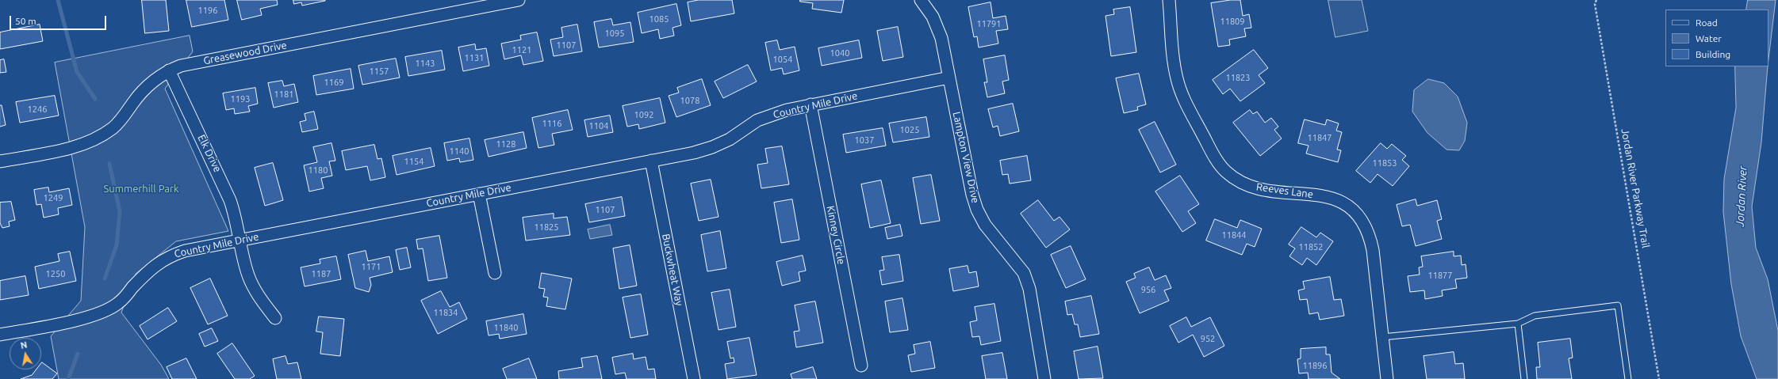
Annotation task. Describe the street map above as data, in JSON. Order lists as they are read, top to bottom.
{
  "streets": {
    "street": [
      "Greasewood Drive",
      "Country Mile Drive",
      "Elk Drive",
      "Lampton View Drive",
      "Reeves Lane",
      "Kinney Circle",
      "Buckwheat Way"
    ],
    "path": ["Jordan River Parkway Trail"]
  },
  "crossings": [
    ["Greasewood Drive", "Elk Drive"],
    ["Country Mile Drive", "Elk Drive"],
    ["Country Mile Drive", "Lampton View Drive"],
    ["Country Mile Drive", "Kinney Circle"],
    ["Country Mile Drive", "Buckwheat Way"]
  ],
  "water": ["Jordan River"],
  "parks": ["Summerhill Park"],
  "house_numbers": [
    "1196",
    "1085",
    "11809",
    "11791",
    "1095",
    "1107",
    "1121",
    "1040",
    "1131",
    "1054",
    "1143",
    "1157",
    "11823",
    "1169",
    "1181",
    "1193",
    "1078",
    "1246",
    "1092",
    "1116",
    "1104",
    "1025",
    "11847",
    "1037",
    "1128",
    "1140",
    "1154",
    "11853",
    "1180",
    "1249",
    "1107",
    "11825",
    "11844",
    "11852",
    "1171",
    "1250",
    "1187",
    "11877",
    "956",
    "11834",
    "11840",
    "952",
    "11896"
  ],
  "legend": ["Road", "Water", "Building"],
  "scale_bar": "50 m",
  "north": "top"
}
